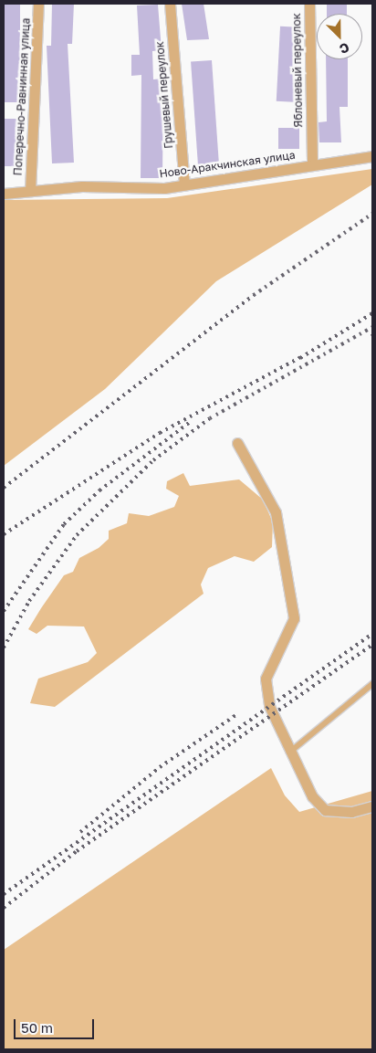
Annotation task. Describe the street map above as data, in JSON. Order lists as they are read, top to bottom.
{
  "streets": {
    "street": [
      "Яблоневый переулок",
      "Грушевый переулок",
      "Поперечно-Равнинная улица",
      "Ново-Аракчинская улица"
    ]
  },
  "crossings": [
    ["Яблоневый переулок", "Ново-Аракчинская улица"],
    ["Грушевый переулок", "Ново-Аракчинская улица"],
    ["Поперечно-Равнинная улица", "Ново-Аракчинская улица"]
  ],
  "scale_bar": "50 m",
  "north": "bottom right"
}
